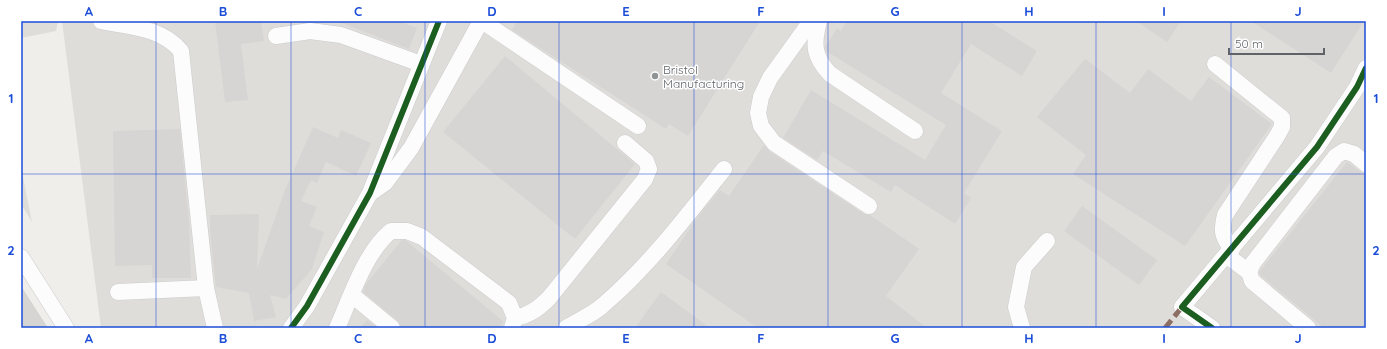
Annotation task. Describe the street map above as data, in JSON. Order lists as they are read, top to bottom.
{
  "places": ["Bristol Manufacturing"],
  "scale_bar": "50 m",
  "grid": {
    "columns": [
      "A",
      "B",
      "C",
      "D",
      "E",
      "F",
      "G",
      "H",
      "I",
      "J"
    ],
    "rows": ["1", "2"]
  }
}
